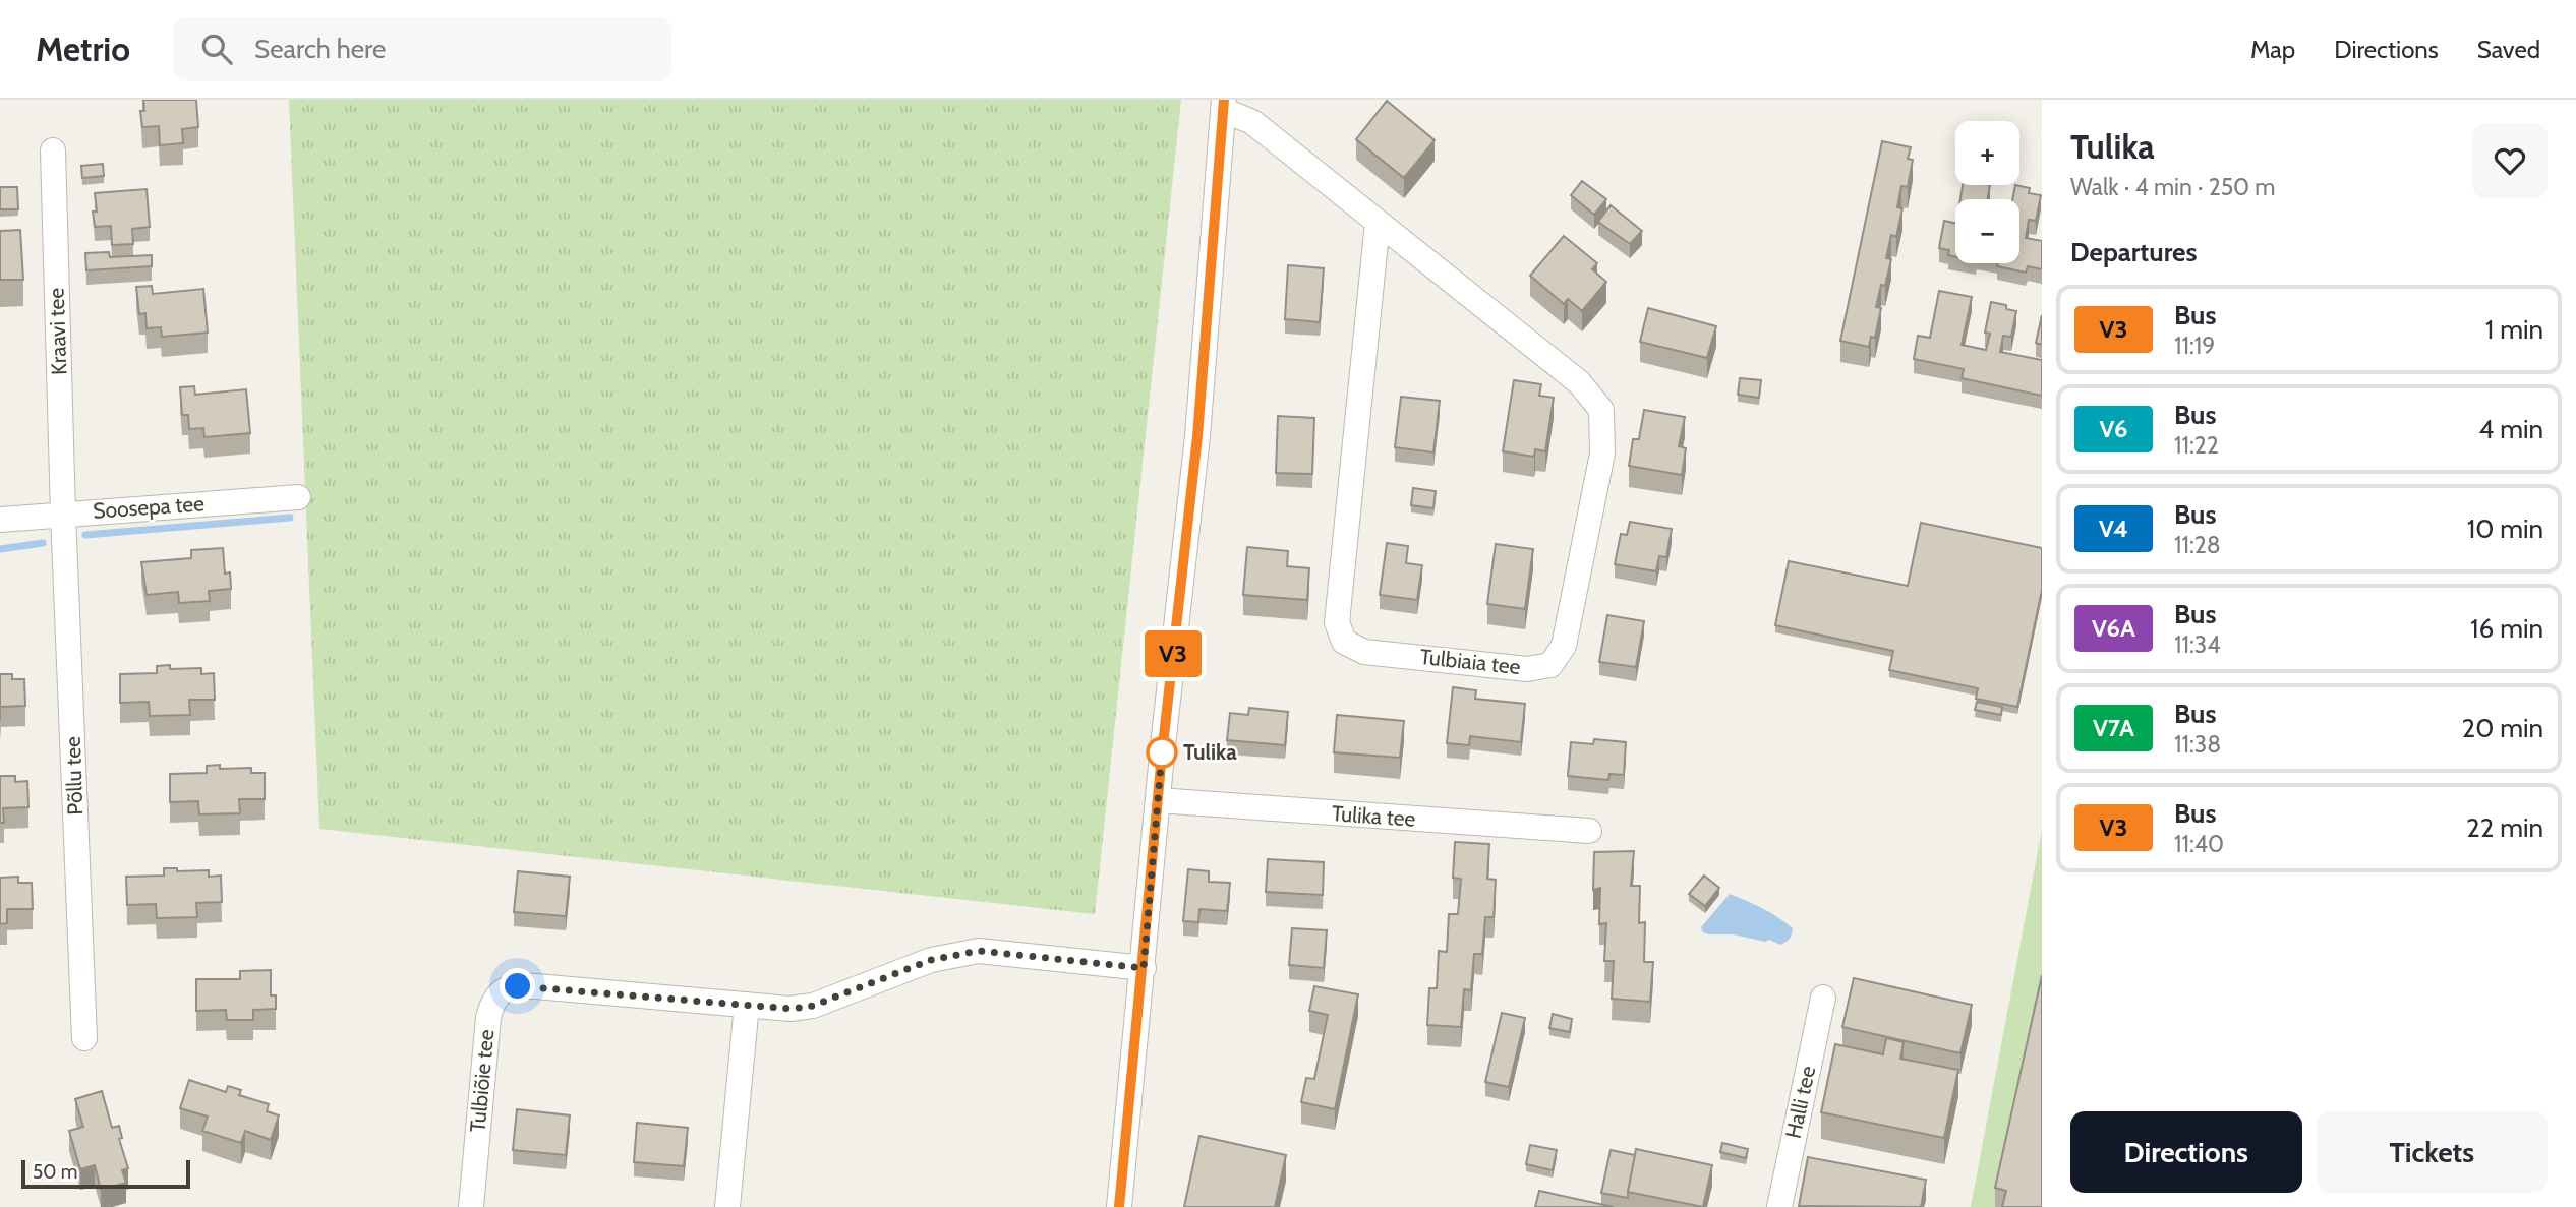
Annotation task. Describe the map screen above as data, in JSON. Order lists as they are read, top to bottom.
{
  "streets": {
    "street": [
      "Kraavi tee",
      "Soosepa tee",
      "Tulbiaia tee",
      "Põllu tee",
      "Tulika tee",
      "Tulbiõie tee",
      "Halli tee"
    ]
  },
  "crossings": [
    ["Kraavi tee", "Soosepa tee"],
    ["Kraavi tee", "Põllu tee"],
    ["Soosepa tee", "Põllu tee"]
  ],
  "places": ["Tulika"],
  "lines": ["bus line V3"],
  "scale_bar": "50 m",
  "page": {
    "header": "Metrio",
    "search": "Search here",
    "nav": ["Map", "Directions", "Saved"],
    "on_map": "V3",
    "heading": [
      ["Tulika", "Walk · 4 min · 250 m"],
      "Departures"
    ],
    "map_buttons": ["+", "−"],
    "list": [
      {
        "mark": "V3",
        "name": "Bus",
        "note": "11:19",
        "value": "1 min"
      },
      {
        "mark": "V6",
        "name": "Bus",
        "note": "11:22",
        "value": "4 min"
      },
      {
        "mark": "V4",
        "name": "Bus",
        "note": "11:28",
        "value": "10 min"
      },
      {
        "mark": "V6A",
        "name": "Bus",
        "note": "11:34",
        "value": "16 min"
      },
      {
        "mark": "V7A",
        "name": "Bus",
        "note": "11:38",
        "value": "20 min"
      },
      {
        "mark": "V3",
        "name": "Bus",
        "note": "11:40",
        "value": "22 min"
      }
    ],
    "buttons": ["Directions", "Tickets"],
    "scale": "50 m"
  }
}
